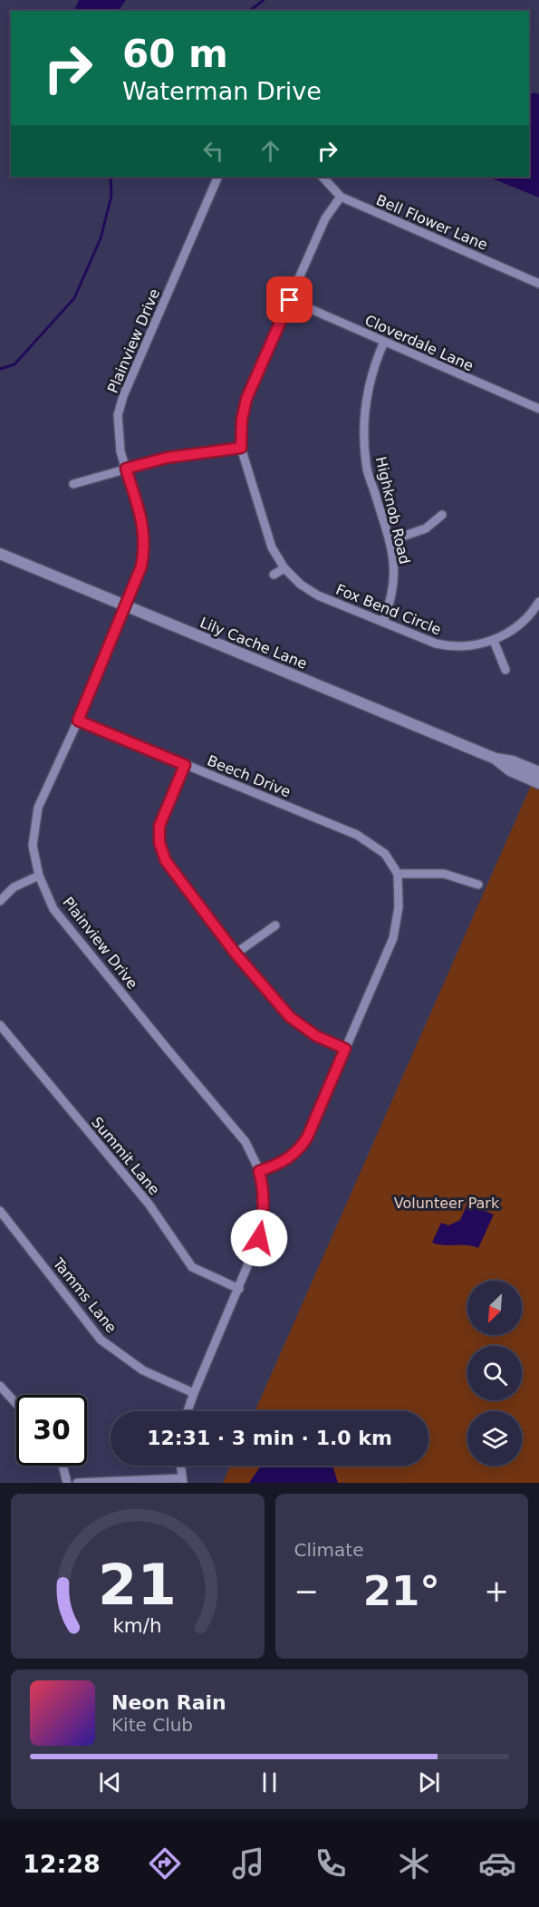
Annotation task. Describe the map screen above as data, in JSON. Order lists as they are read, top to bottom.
{
  "streets": {
    "street": [
      "Bell Flower Lane",
      "Plainview Drive",
      "Cloverdale Lane",
      "Highknob Road",
      "Fox Bend Circle",
      "Lily Cache Lane",
      "Beech Drive",
      "Summit Lane",
      "Tamms Lane"
    ]
  },
  "crossings": [
    ["Bell Flower Lane", "Fox Bend Circle"],
    ["Plainview Drive", "Lily Cache Lane"],
    ["Plainview Drive", "Beech Drive"],
    ["Plainview Drive", "Summit Lane"],
    ["Plainview Drive", "Tamms Lane"],
    ["Cloverdale Lane", "Highknob Road"],
    ["Cloverdale Lane", "Fox Bend Circle"],
    ["Highknob Road", "Fox Bend Circle"]
  ],
  "parks": ["Volunteer Park"],
  "north": "bottom left",
  "page": {
    "turn": ["60 m", "Waterman Drive"],
    "limit": "30",
    "trip": "12:31 · 3 min · 1.0 km",
    "tile": "Climate",
    "heat": ["−", "21°", "+"],
    "song": ["Neon Rain", "Kite Club"],
    "tabs": "12:28",
    "gauge": ["21", "km/h"]
  }
}
